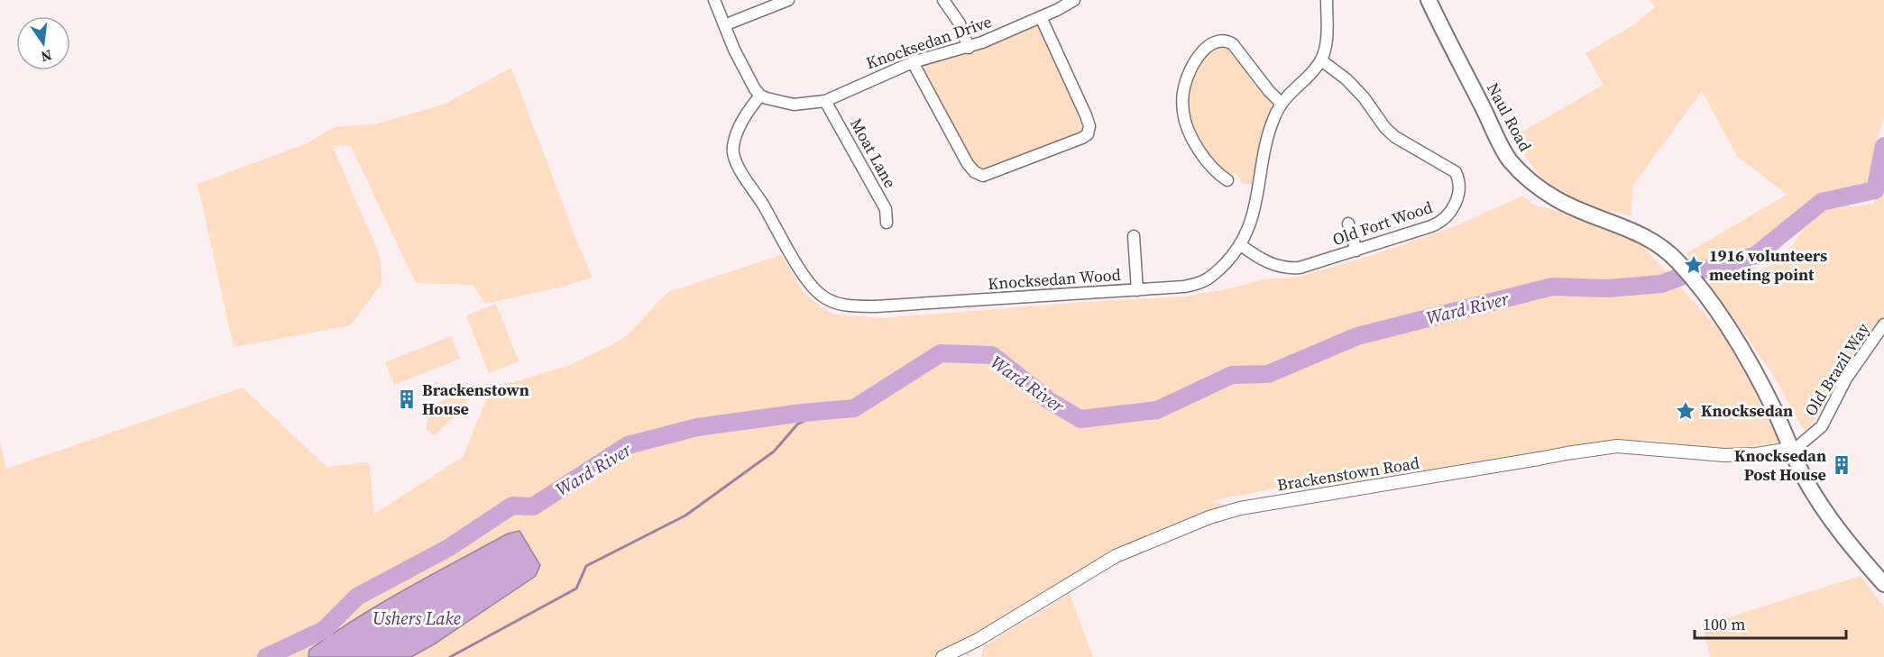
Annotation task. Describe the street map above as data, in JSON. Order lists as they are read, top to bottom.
{
  "streets": {
    "main road": ["Naul Road"],
    "street": [
      "Knocksedan Drive",
      "Moat Lane",
      "Old Fort Wood",
      "Knocksedan Wood",
      "Old Brazil Way",
      "Brackenstown Road"
    ]
  },
  "crossings": [
    ["Knocksedan Drive", "Moat Lane"],
    ["Knocksedan Drive", "Knocksedan Wood"],
    ["Naul Road", "Old Brazil Way"],
    ["Naul Road", "Brackenstown Road"],
    ["Old Fort Wood", "Knocksedan Wood"],
    ["Old Brazil Way", "Brackenstown Road"]
  ],
  "water": ["Ward River", "Ushers Lake"],
  "places": {
    "place": ["1916 volunteers meeting point", "Knocksedan"],
    "building": ["Brackenstown House", "Knocksedan Post House"]
  },
  "scale_bar": "100 m",
  "north": "bottom"
}
